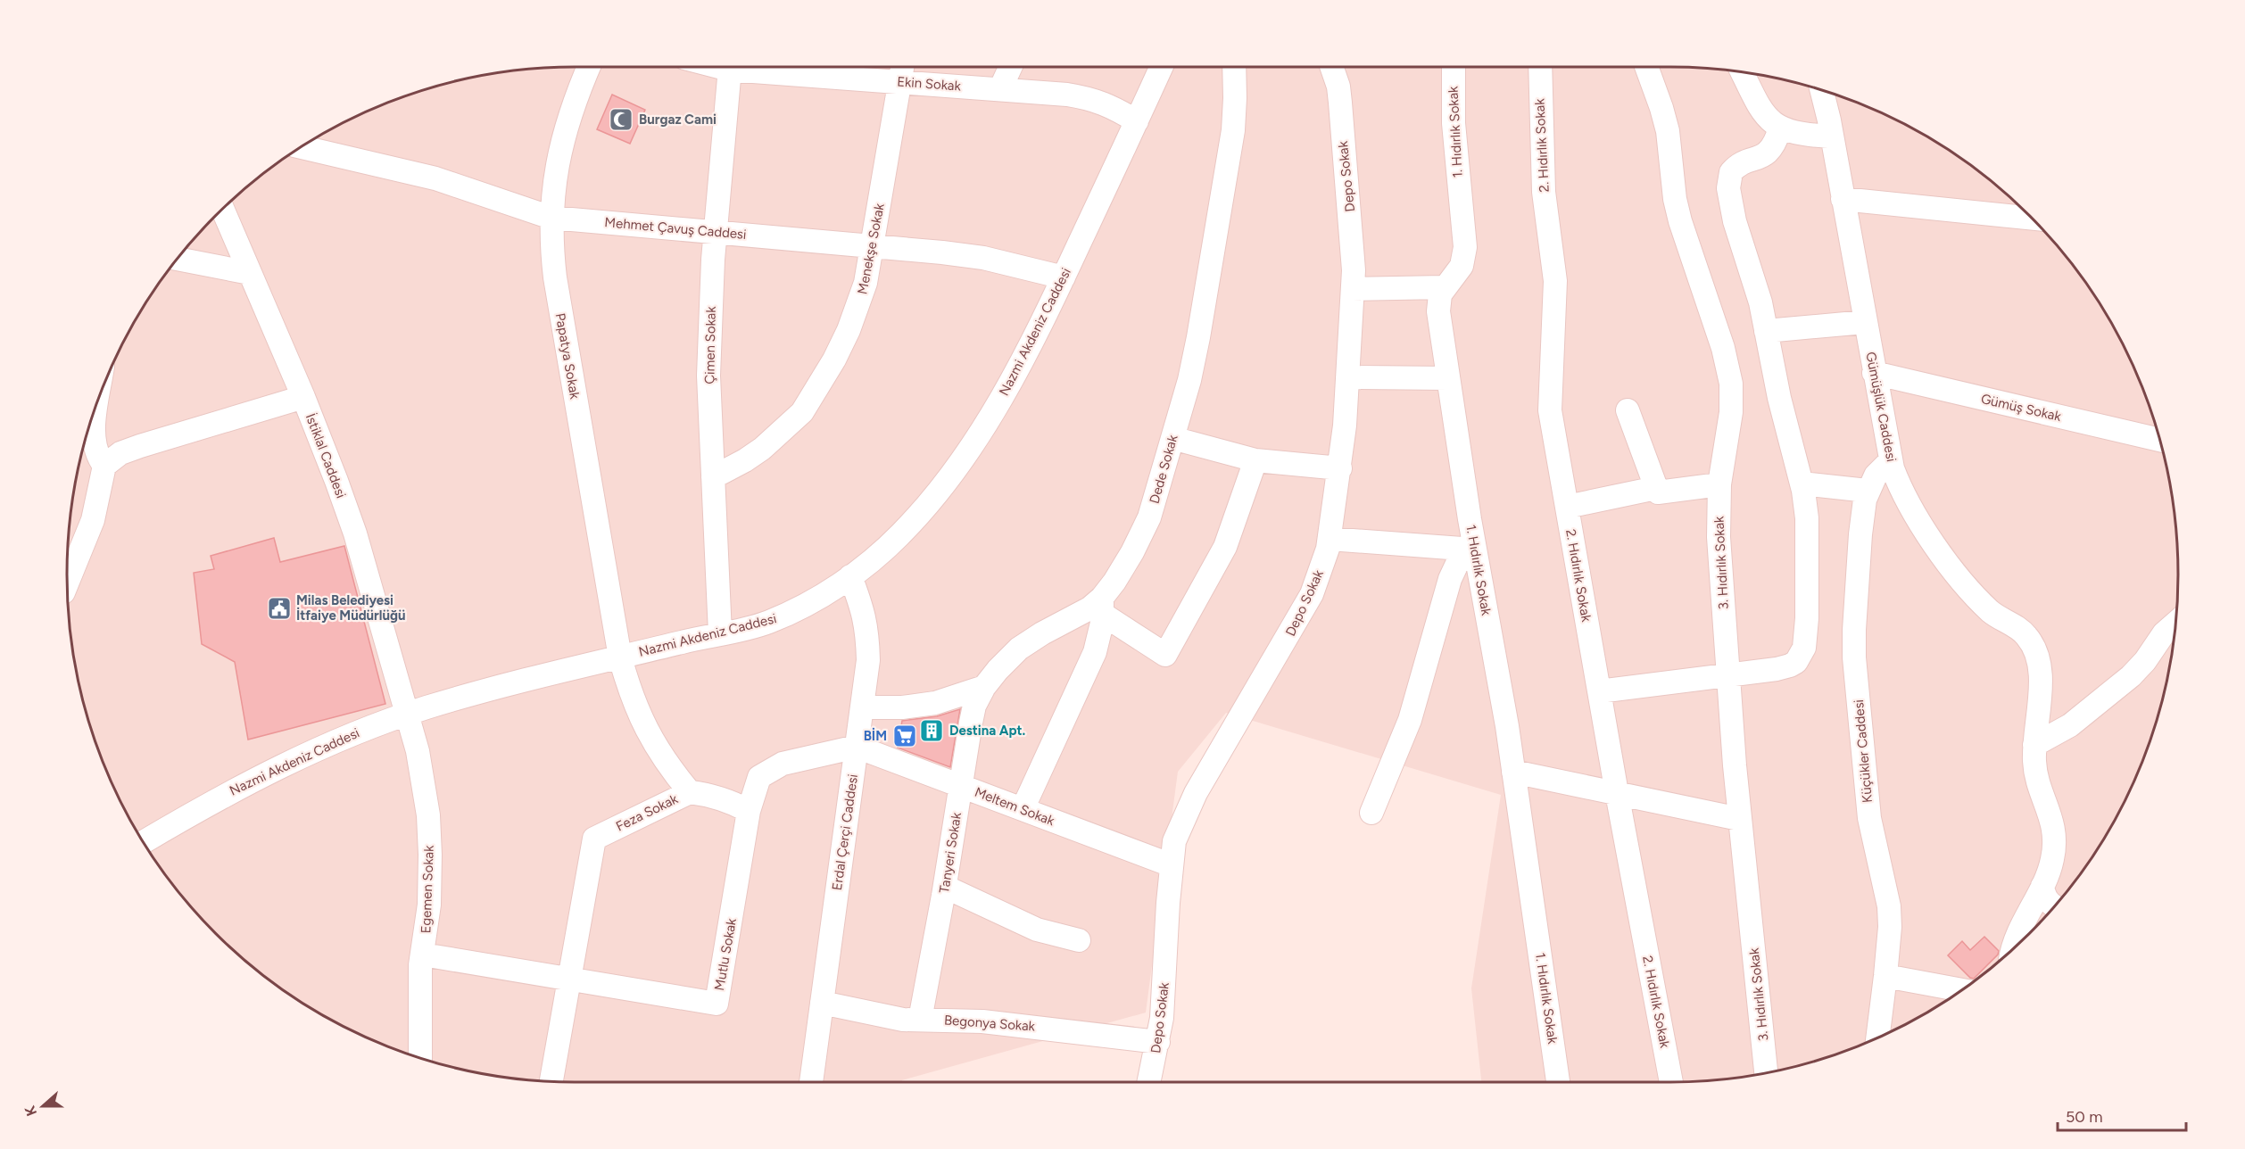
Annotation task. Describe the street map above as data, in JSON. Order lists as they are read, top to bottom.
{
  "streets": {
    "street": [
      "Ekin Sokak",
      "1. Hıdırlık Sokak",
      "2. Hıdırlık Sokak",
      "Depo Sokak",
      "Mehmet Çavuş Caddesi",
      "Menekşe Sokak",
      "Nazmi Akdeniz Caddesi",
      "Çimen Sokak",
      "Papatya Sokak",
      "Gümüşlük Caddesi",
      "Gümüş Sokak",
      "İstiklal Caddesi",
      "Dede Sokak",
      "3. Hıdırlık Sokak",
      "Küçükler Caddesi",
      "Meltem Sokak",
      "Feza Sokak",
      "Erdal Çerçi Caddesi",
      "Tanyeri Sokak",
      "Egemen Sokak",
      "Mutlu Sokak",
      "Begonya Sokak"
    ]
  },
  "crossings": [
    ["Ekin Sokak", "Menekşe Sokak"],
    ["Ekin Sokak", "Nazmi Akdeniz Caddesi"],
    ["Depo Sokak", "Meltem Sokak"],
    ["Depo Sokak", "Begonya Sokak"],
    ["Mehmet Çavuş Caddesi", "Menekşe Sokak"],
    ["Mehmet Çavuş Caddesi", "Nazmi Akdeniz Caddesi"],
    ["Mehmet Çavuş Caddesi", "Çimen Sokak"],
    ["Mehmet Çavuş Caddesi", "Papatya Sokak"],
    ["Menekşe Sokak", "Çimen Sokak"],
    ["Nazmi Akdeniz Caddesi", "Çimen Sokak"],
    ["Nazmi Akdeniz Caddesi", "Papatya Sokak"],
    ["Nazmi Akdeniz Caddesi", "İstiklal Caddesi"],
    ["Nazmi Akdeniz Caddesi", "Feza Sokak"],
    ["Nazmi Akdeniz Caddesi", "Erdal Çerçi Caddesi"],
    ["Nazmi Akdeniz Caddesi", "Egemen Sokak"],
    ["Papatya Sokak", "Feza Sokak"],
    ["Gümüşlük Caddesi", "Gümüş Sokak"],
    ["Gümüşlük Caddesi", "Küçükler Caddesi"],
    ["İstiklal Caddesi", "Egemen Sokak"],
    ["Dede Sokak", "Tanyeri Sokak"],
    ["Meltem Sokak", "Erdal Çerçi Caddesi"],
    ["Meltem Sokak", "Tanyeri Sokak"],
    ["Meltem Sokak", "Mutlu Sokak"],
    ["Feza Sokak", "Mutlu Sokak"],
    ["Erdal Çerçi Caddesi", "Mutlu Sokak"],
    ["Erdal Çerçi Caddesi", "Begonya Sokak"],
    ["Tanyeri Sokak", "Begonya Sokak"],
    ["Egemen Sokak", "Mutlu Sokak"]
  ],
  "places": {
    "mosque": ["Burgaz Cami"],
    "public building": ["Milas Belediyesi İtfaiye Müdürlüğü"],
    "building": ["Destina Apt."],
    "supermarket": ["BİM"]
  },
  "scale_bar": "50 m",
  "north": "left"
}
